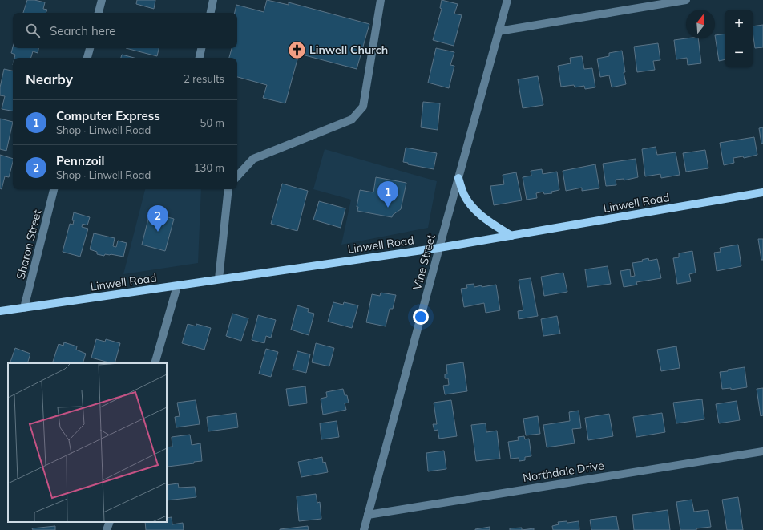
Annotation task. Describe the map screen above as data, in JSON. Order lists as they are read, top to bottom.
{
  "streets": {
    "main road": ["Linwell Road"],
    "street": ["Sharon Street", "Vine Street", "Northdale Drive"]
  },
  "crossings": [
    ["Linwell Road", "Sharon Street"],
    ["Linwell Road", "Vine Street"],
    ["Vine Street", "Northdale Drive"]
  ],
  "places": {
    "church": ["Linwell Church"]
  },
  "north": "top",
  "page": {
    "map_buttons": ["+", "−"],
    "search": "Search here",
    "heading": ["Nearby", "2 results"],
    "list": [
      {
        "mark": "1",
        "name": "Computer Express",
        "note": "Shop · Linwell Road",
        "value": "50 m"
      },
      {
        "mark": "2",
        "name": "Pennzoil",
        "note": "Shop · Linwell Road",
        "value": "130 m"
      }
    ],
    "pins": ["1", "2"]
  }
}
